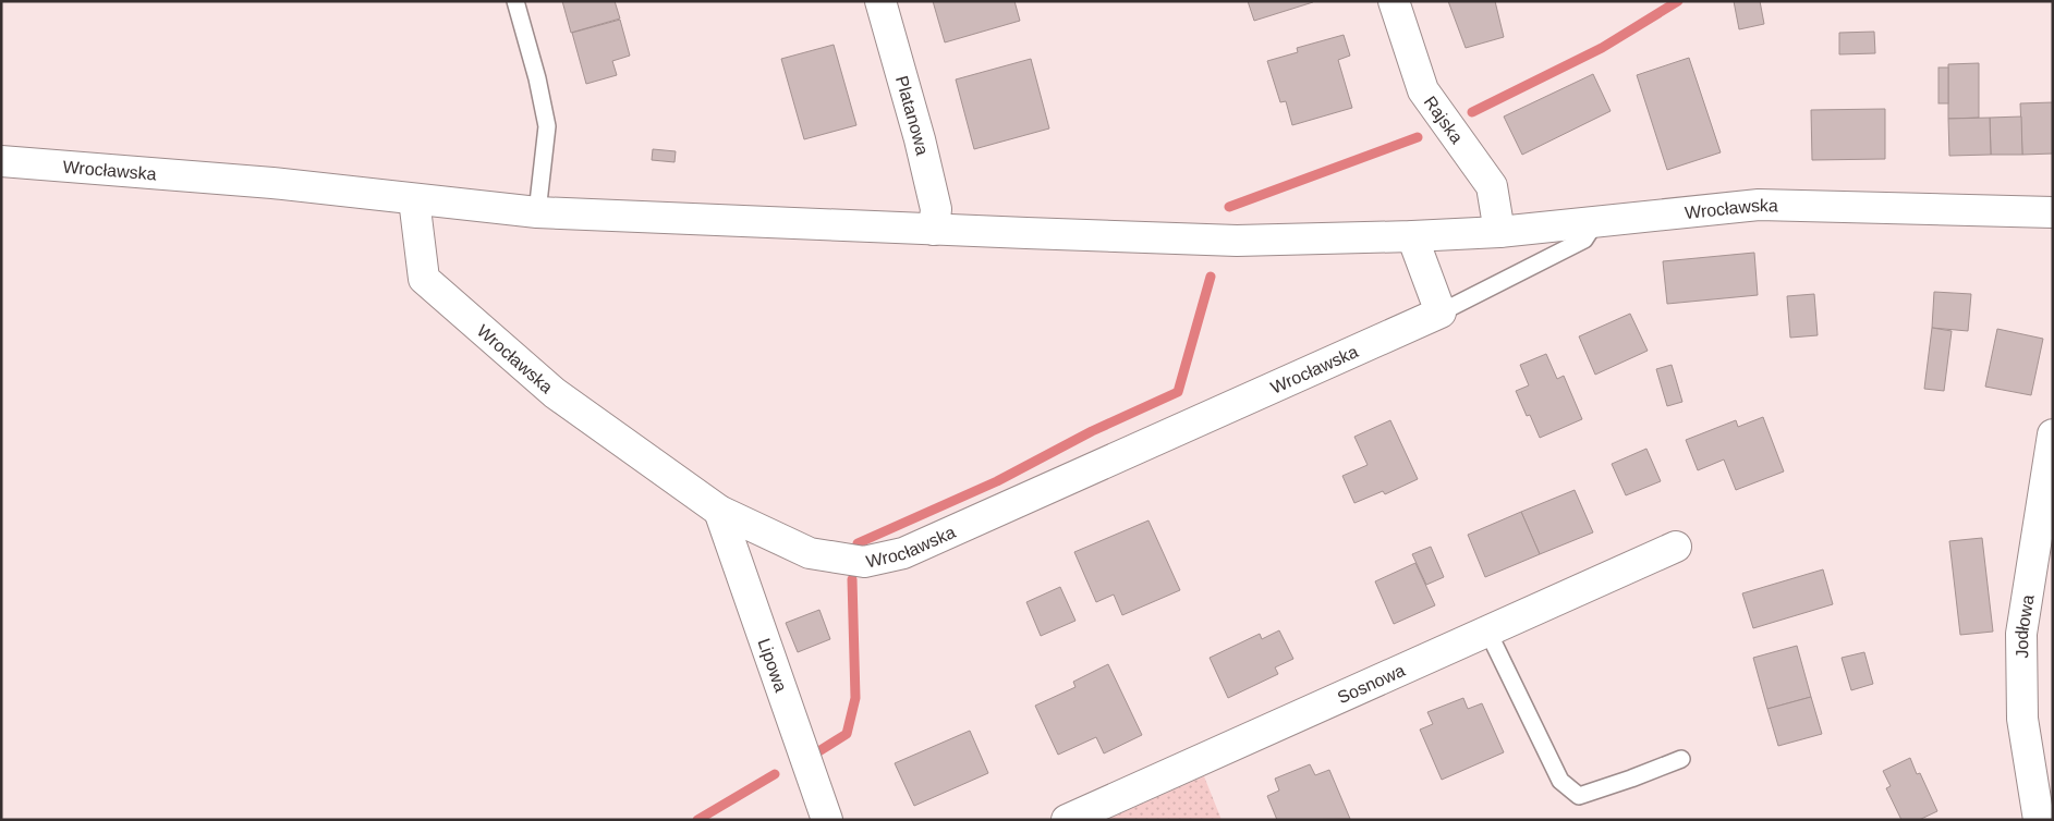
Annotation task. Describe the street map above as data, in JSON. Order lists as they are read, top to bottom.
{
  "streets": {
    "street": [
      "Platanowa",
      "Rajska",
      "Wrocławska",
      "Jodłowa",
      "Lipowa",
      "Sosnowa"
    ]
  },
  "crossings": [
    ["Platanowa", "Wrocławska"],
    ["Rajska", "Wrocławska"],
    ["Wrocławska", "Lipowa"]
  ]
}
